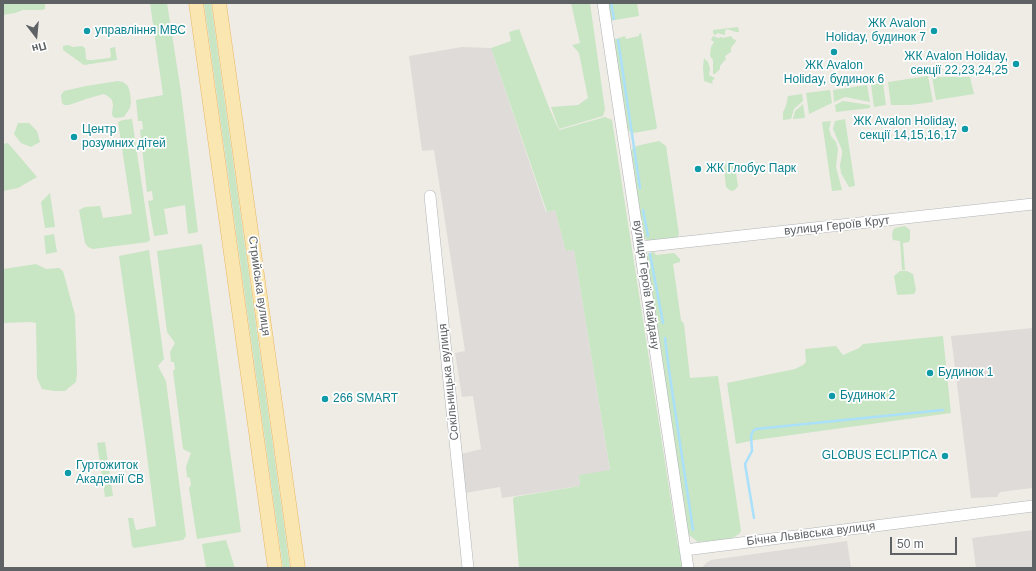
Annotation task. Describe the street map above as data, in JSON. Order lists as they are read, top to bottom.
{
  "streets": {
    "main road": ["Стрийська вулиця"],
    "street": [
      "вулиця Героїв Крут",
      "вулиця Героїв Майдану",
      "Сокільницька вулиця",
      "Бічна Львівська вулиця"
    ]
  },
  "crossings": [
    ["вулиця Героїв Крут", "вулиця Героїв Майдану"],
    ["вулиця Героїв Майдану", "Бічна Львівська вулиця"]
  ],
  "places": [
    "управління МВС",
    "ЖК Avalon Holiday, будинок 7",
    "ЖК Avalon Holiday, будинок 6",
    "ЖК Avalon Holiday, секції 22,23,24,25",
    "ЖК Avalon Holiday, секції 14,15,16,17",
    "Центр розумних дітей",
    "ЖК Глобус Парк",
    "Будинок 1",
    "Будинок 2",
    "266 SMART",
    "GLOBUS ECLIPTICA",
    "Гуртожиток Академії СВ"
  ],
  "scale_bar": "50 m",
  "north": "bottom"
}
